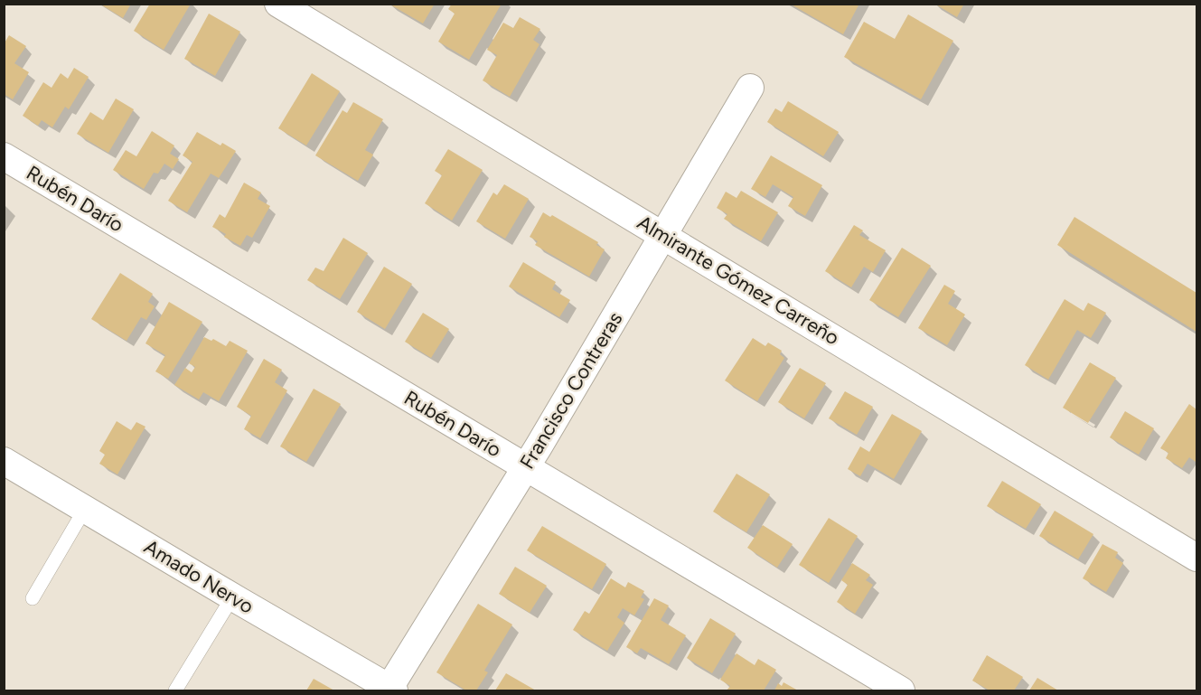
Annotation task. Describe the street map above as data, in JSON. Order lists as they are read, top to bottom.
{
  "streets": {
    "street": [
      "Rubén Darío",
      "Almirante Gómez Carreño",
      "Francisco Contreras",
      "Amado Nervo"
    ]
  },
  "crossings": [
    ["Rubén Darío", "Francisco Contreras"],
    ["Almirante Gómez Carreño", "Francisco Contreras"],
    ["Francisco Contreras", "Amado Nervo"]
  ]
}
